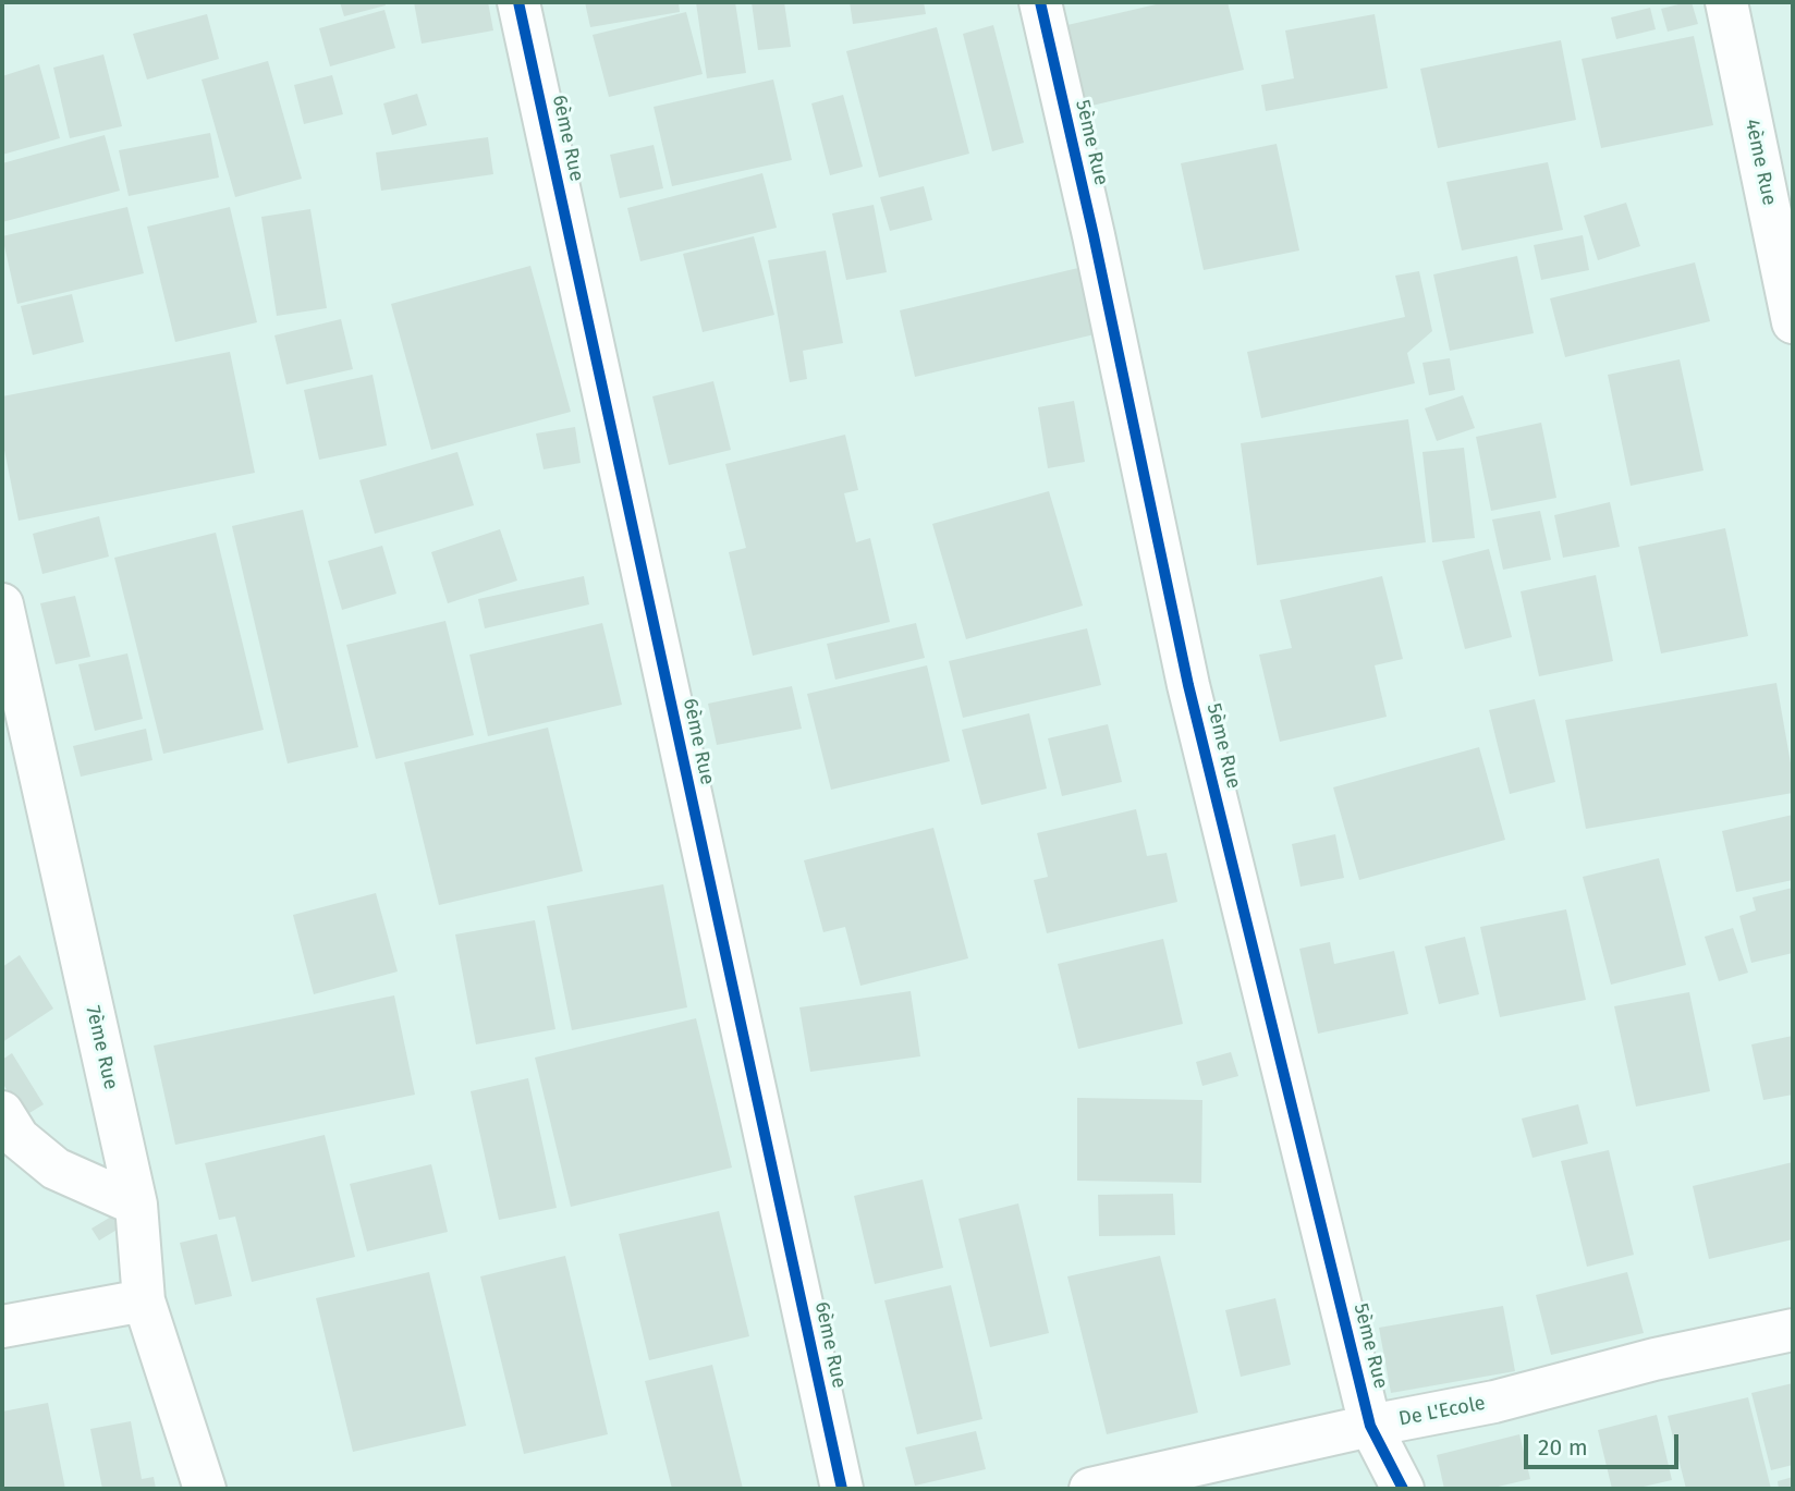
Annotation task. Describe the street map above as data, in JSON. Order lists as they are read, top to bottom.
{
  "streets": {
    "street": [
      "6ème Rue",
      "5ème Rue",
      "4ème Rue",
      "7ème Rue",
      "De L'Ecole"
    ]
  },
  "crossings": [
    ["5ème Rue", "De L'Ecole"]
  ],
  "scale_bar": "20 m"
}
